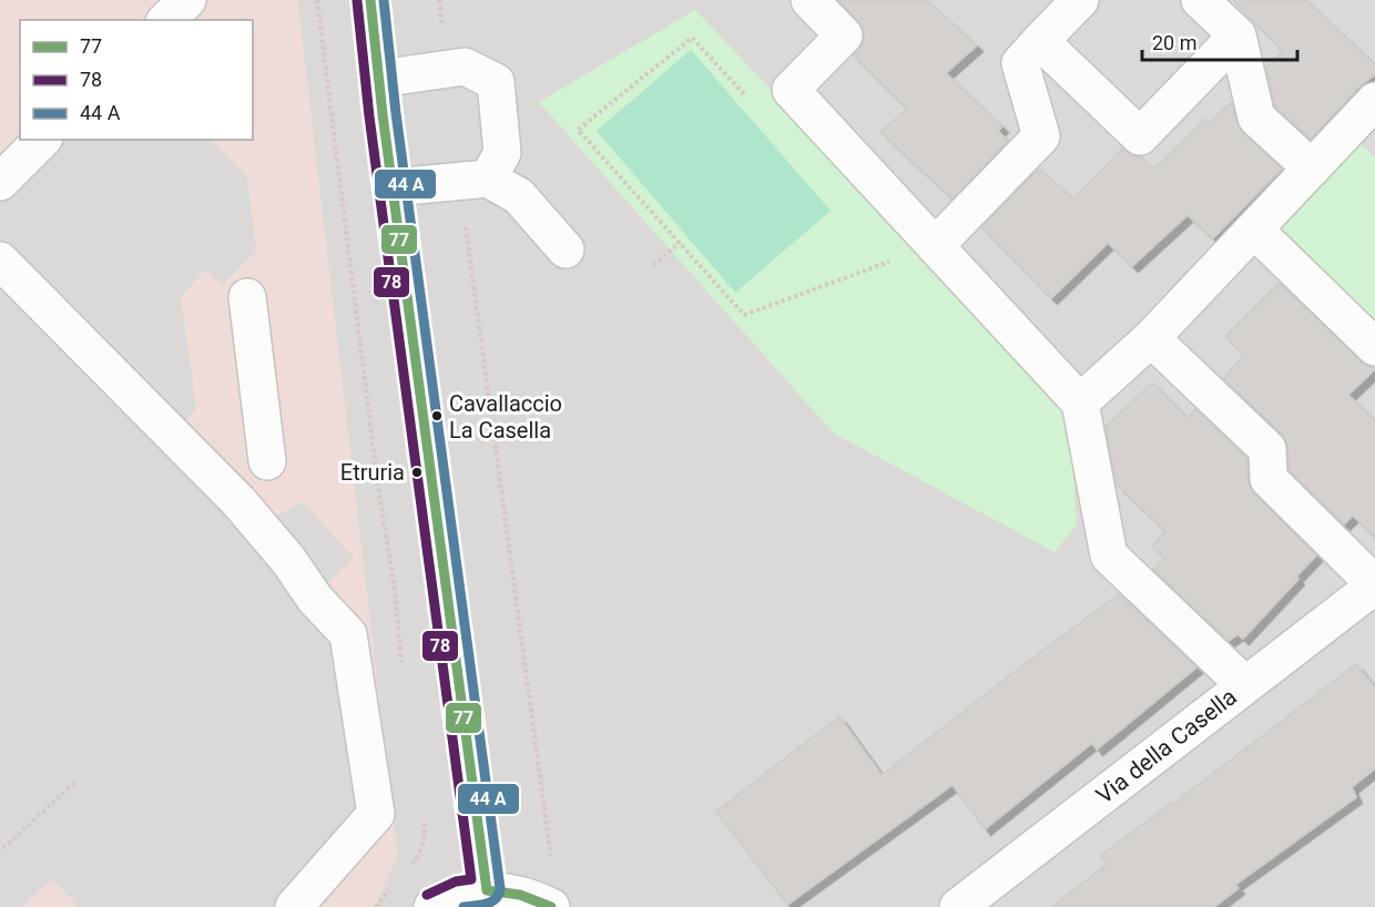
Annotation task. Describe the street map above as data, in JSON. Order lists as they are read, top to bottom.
{
  "streets": {
    "street": ["Via della Casella"]
  },
  "places": ["Cavallaccio La Casella", "Etruria"],
  "lines": ["transit line 77", "transit line 78"],
  "legend": ["77", "78", "44 A"],
  "scale_bar": "20 m"
}
